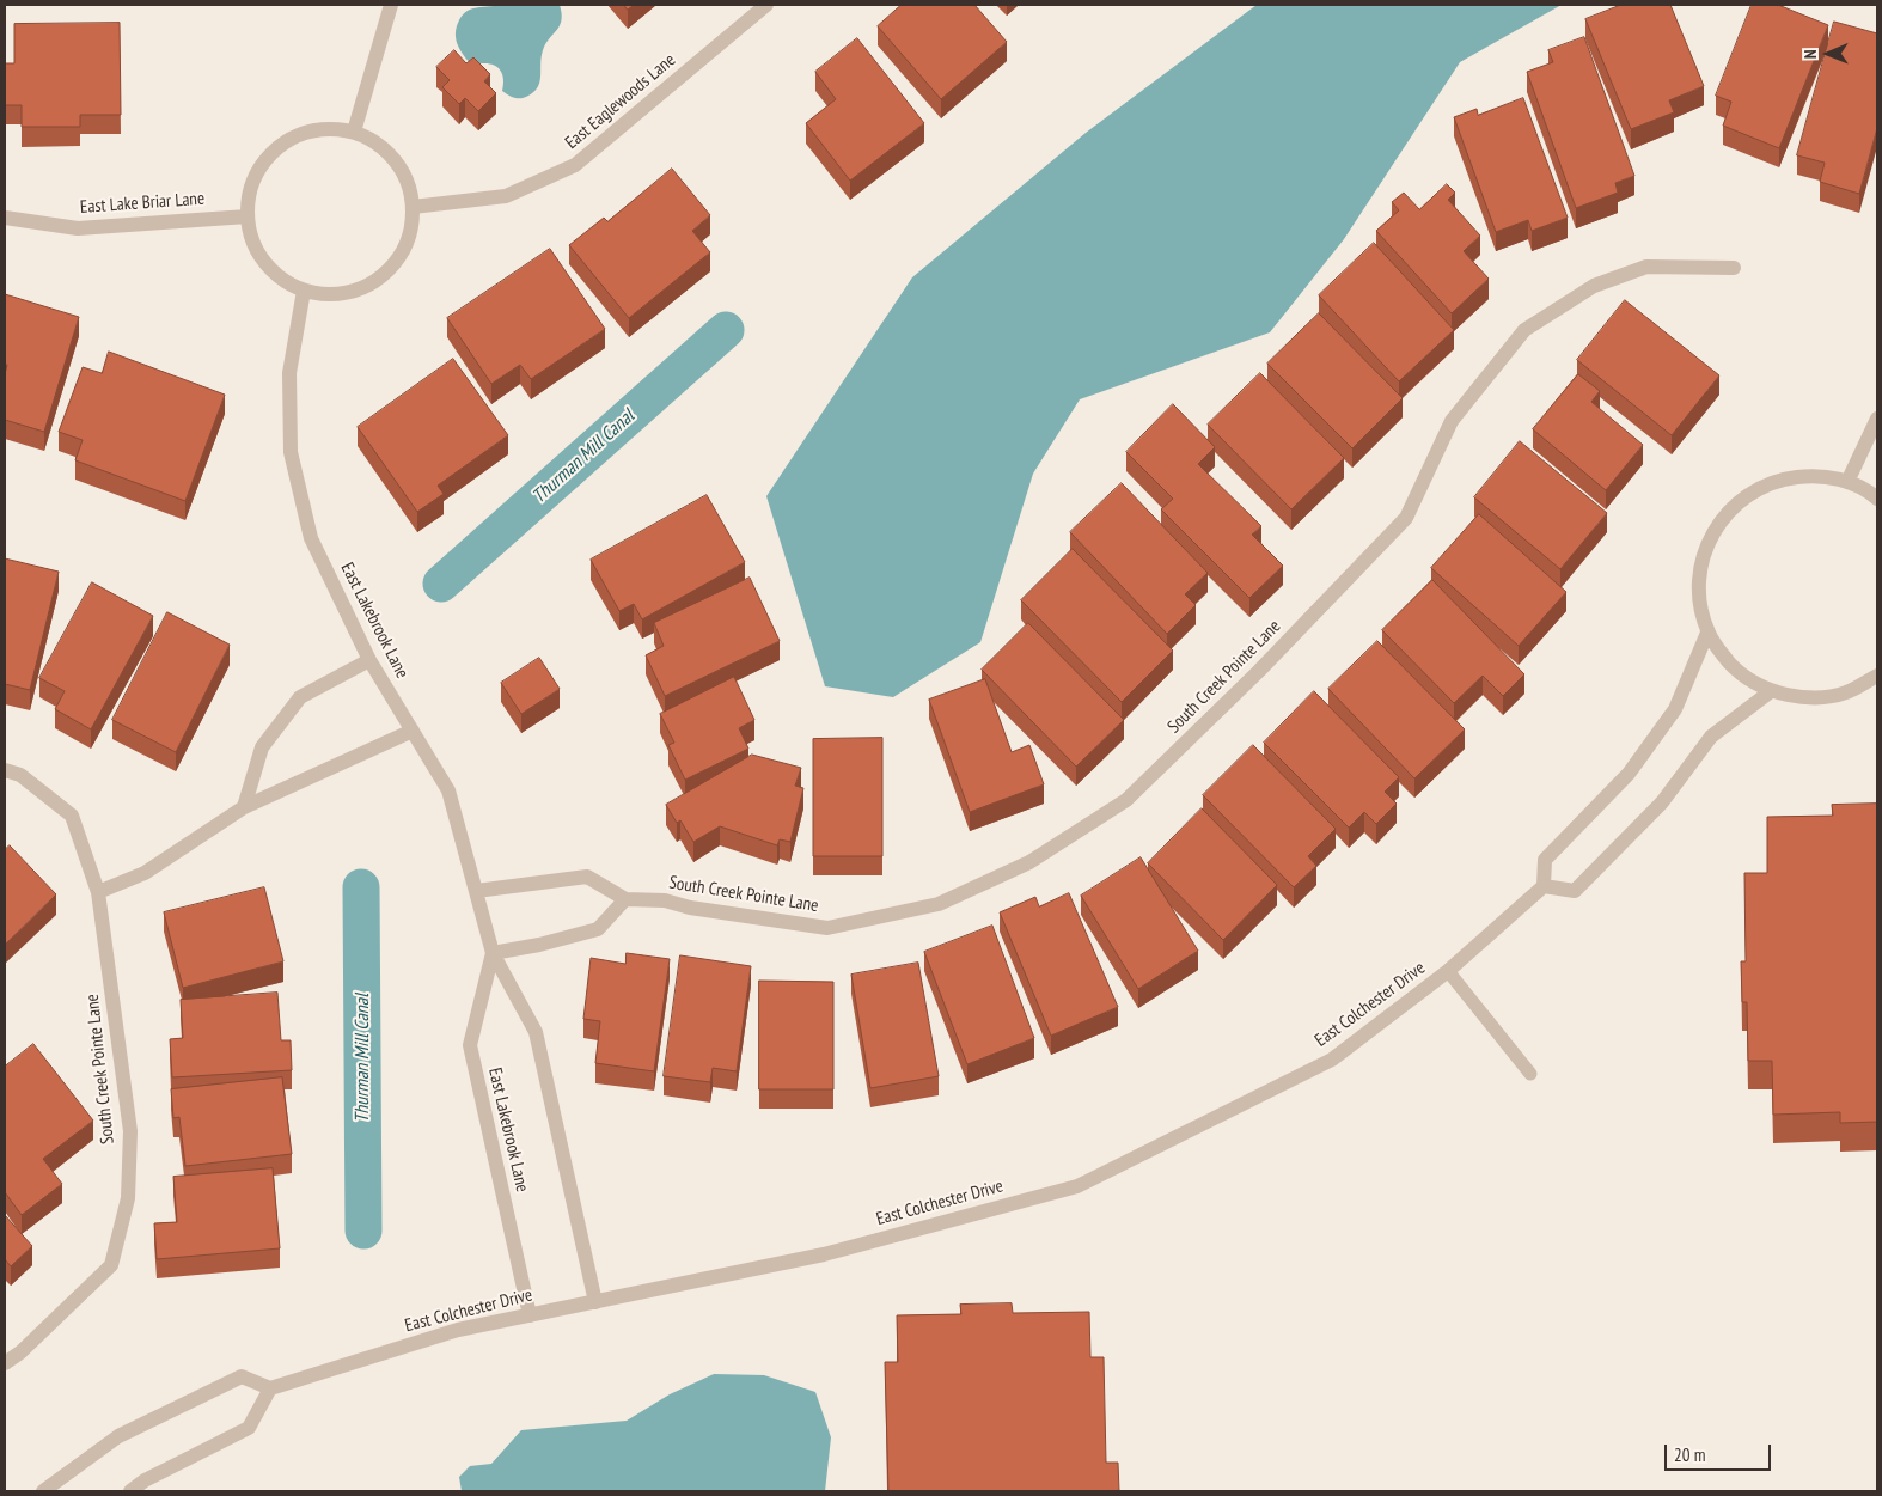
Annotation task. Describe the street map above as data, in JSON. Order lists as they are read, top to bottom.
{
  "streets": {
    "street": [
      "East Eaglewoods Lane",
      "East Lake Briar Lane",
      "East Lakebrook Lane",
      "South Creek Pointe Lane",
      "East Colchester Drive"
    ]
  },
  "crossings": [
    ["East Eaglewoods Lane", "East Lake Briar Lane"],
    ["East Eaglewoods Lane", "East Lakebrook Lane"],
    ["East Lake Briar Lane", "East Lakebrook Lane"],
    ["East Lakebrook Lane", "South Creek Pointe Lane"],
    ["East Lakebrook Lane", "East Colchester Drive"]
  ],
  "water": ["Thurman Mill Canal"],
  "scale_bar": "20 m",
  "north": "left"
}
